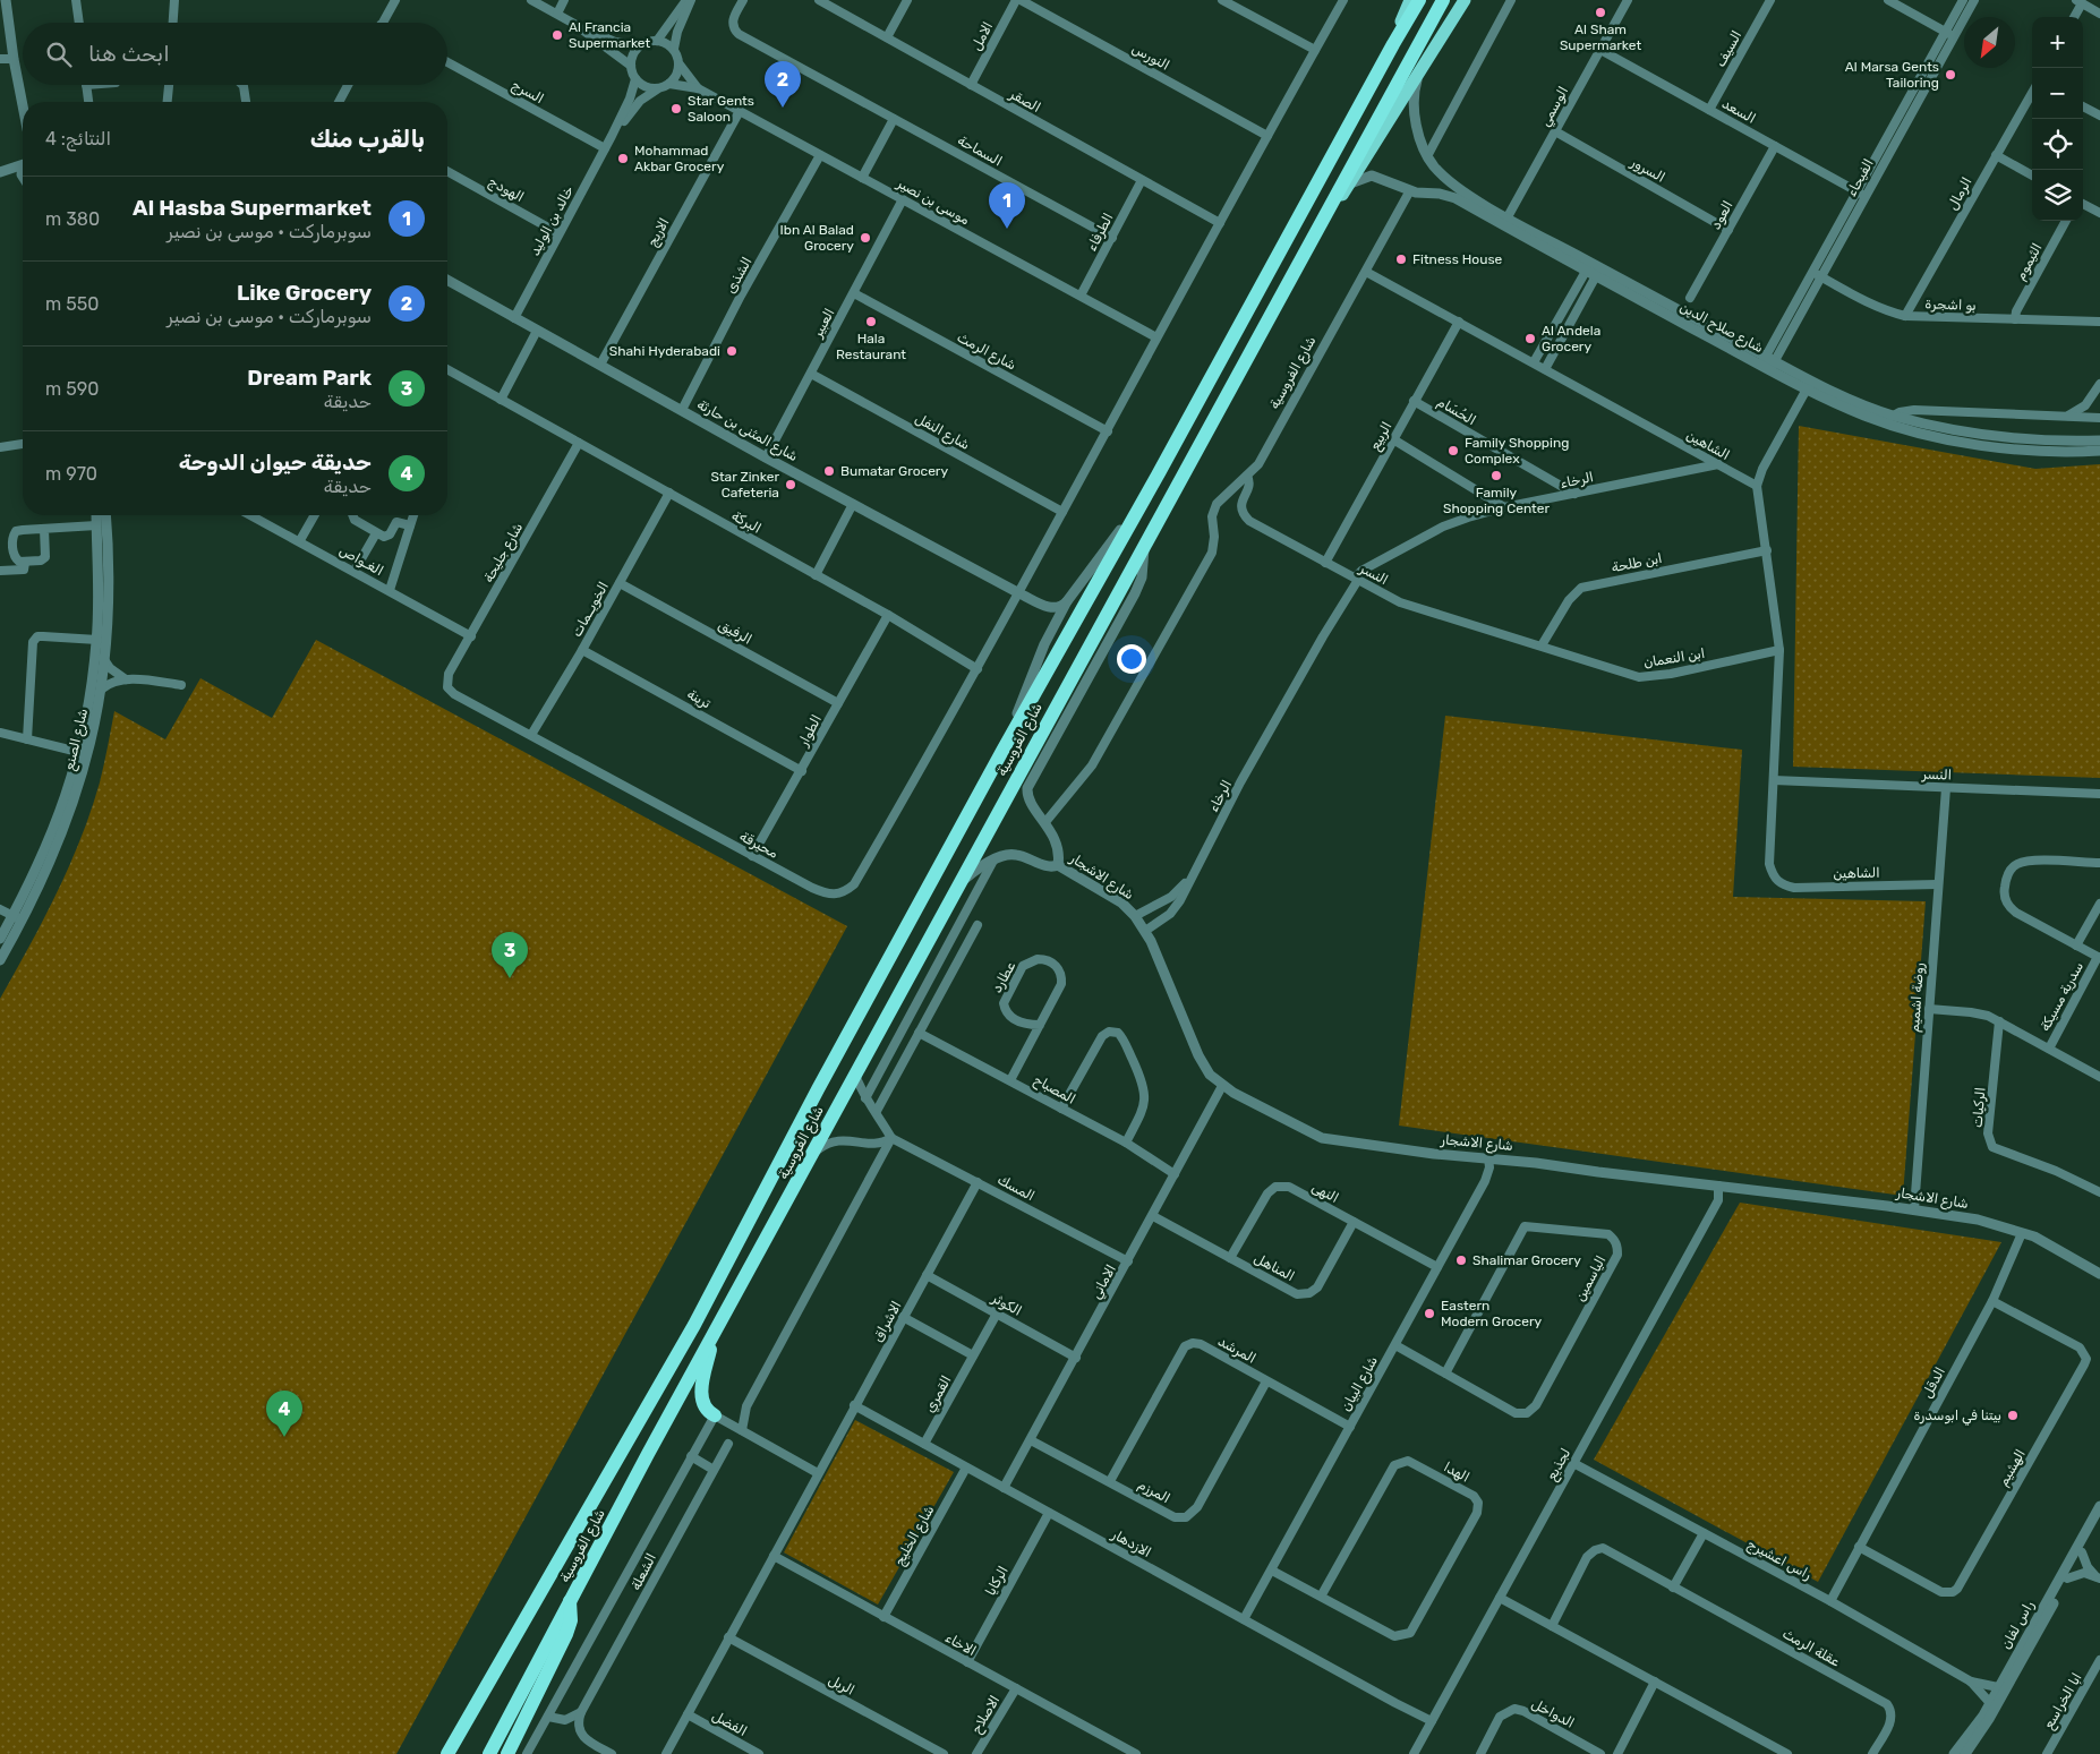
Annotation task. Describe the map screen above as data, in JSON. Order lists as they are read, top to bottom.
{
  "streets": {
    "highway": ["شارع الفروسية"],
    "street": [
      "الامل",
      "السيف",
      "النورس",
      "السرج",
      "الصقر",
      "الوسمي",
      "السعد",
      "السماحة",
      "السرور",
      "الفيحاء",
      "الهودج",
      "الرمال",
      "موسى بن نصير",
      "العود",
      "خالد بن الوليد",
      "الاريج",
      "الطرفاء",
      "الثيموم",
      "الشذى",
      "بو اشجرة",
      "العبير",
      "شارع صلاح الدين",
      "شارع الرمث",
      "الحُسَام",
      "شارع المثنى بن حارثة",
      "شارع النفل",
      "الربيع",
      "الشاهين",
      "الرخاء",
      "البركة",
      "شارع جليحة",
      "الغـواص",
      "ابن طلحة",
      "النسر",
      "الخويــمات",
      "الرفيق",
      "ابن النعمان",
      "ترينة",
      "الطوار",
      "شارع الصنع",
      "محيرقة",
      "شارع الاشجار",
      "عطارد",
      "سدرية مسيكة",
      "روضة اشميم",
      "المصباح",
      "الركيات",
      "المسك",
      "النهى",
      "المناهل",
      "الياسمين",
      "الاماني",
      "الكوثر",
      "الاشراق",
      "المرشد",
      "الدقل",
      "شارع البيان",
      "القمري",
      "لجذيع",
      "الهشيم",
      "الهدا",
      "المرزم",
      "شارع الخليج",
      "الازدهار",
      "راس اعشيرج",
      "الشعلة",
      "الركايا",
      "راس لفان",
      "الاخاء",
      "عقلة الرمث",
      "الربل",
      "ابا الخراسع",
      "الدواخل",
      "الاصلاح",
      "الفضل"
    ]
  },
  "crossings": [
    ["الامل", "الصقر"],
    ["السيف", "السعد"],
    ["السرج", "خالد بن الوليد"],
    ["الصقر", "الطرفاء"],
    ["الوسمي", "السعد"],
    ["الوسمي", "السرور"],
    ["الوسمي", "شارع صلاح الدين"],
    ["السعد", "الفيحاء"],
    ["السعد", "العود"],
    ["السماحة", "الطرفاء"],
    ["السرور", "العود"],
    ["الفيحاء", "بو اشجرة"],
    ["الفيحاء", "شارع صلاح الدين"],
    ["الهودج", "خالد بن الوليد"],
    ["الرمال", "بو اشجرة"],
    ["موسى بن نصير", "خالد بن الوليد"],
    ["موسى بن نصير", "الاريج"],
    ["موسى بن نصير", "الطرفاء"],
    ["موسى بن نصير", "الشذى"],
    ["موسى بن نصير", "العبير"],
    ["خالد بن الوليد", "شارع المثنى بن حارثة"],
    ["الاريج", "شارع المثنى بن حارثة"],
    ["الثيموم", "بو اشجرة"],
    ["الشذى", "شارع المثنى بن حارثة"],
    ["العبير", "شارع الرمث"],
    ["العبير", "شارع المثنى بن حارثة"],
    ["العبير", "شارع النفل"],
    ["شارع صلاح الدين", "شارع الفروسية"],
    ["شارع الفروسية", "الشاهين"],
    ["شارع الفروسية", "النسر"],
    ["شارع الفروسية", "شارع الاشجار"],
    ["الحُسَام", "الربيع"],
    ["الحُسَام", "الرخاء"],
    ["شارع المثنى بن حارثة", "محيرقة"],
    ["الربيع", "الشاهين"],
    ["الربيع", "النسر"],
    ["الشاهين", "الرخاء"],
    ["الشاهين", "النسر"],
    ["الشاهين", "روضة اشميم"],
    ["الرخاء", "النسر"],
    ["الرخاء", "شارع الاشجار"],
    ["البركة", "شارع جليحة"],
    ["البركة", "الخويــمات"],
    ["البركة", "الطوار"],
    ["البركة", "محيرقة"],
    ["شارع جليحة", "الغـواص"],
    ["شارع جليحة", "محيرقة"],
    ["ابن طلحة", "النسر"],
    ["ابن طلحة", "ابن النعمان"],
    ["النسر", "ابن النعمان"],
    ["النسر", "روضة اشميم"],
    ["الخويــمات", "الرفيق"],
    ["الخويــمات", "ترينة"],
    ["الخويــمات", "محيرقة"],
    ["الرفيق", "الطوار"],
    ["ترينة", "الطوار"],
    ["الطوار", "محيرقة"],
    ["شارع الاشجار", "روضة اشميم"],
    ["شارع الاشجار", "الاماني"],
    ["شارع الاشجار", "الدقل"],
    ["شارع الاشجار", "شارع البيان"],
    ["شارع الاشجار", "لجذيع"],
    ["عطارد", "المصباح"],
    ["المصباح", "الاماني"],
    ["المسك", "الاماني"],
    ["المسك", "الاشراق"],
    ["النهى", "المناهل"],
    ["النهى", "شارع البيان"],
    ["المناهل", "الاماني"],
    ["الياسمين", "شارع البيان"],
    ["الاماني", "الكوثر"],
    ["الاماني", "المرزم"],
    ["الاماني", "الازدهار"],
    ["الكوثر", "الاشراق"],
    ["الكوثر", "القمري"],
    ["الاشراق", "الازدهار"],
    ["الاشراق", "الاخاء"],
    ["الاشراق", "الربل"],
    ["الاشراق", "الفضل"],
    ["المرشد", "شارع البيان"],
    ["المرشد", "المرزم"],
    ["الدقل", "الهشيم"],
    ["الدقل", "راس اعشيرج"],
    ["شارع البيان", "الهدا"],
    ["شارع البيان", "الازدهار"],
    ["القمري", "الازدهار"],
    ["لجذيع", "الازدهار"],
    ["لجذيع", "راس اعشيرج"],
    ["شارع الخليج", "الازدهار"],
    ["شارع الخليج", "الاخاء"],
    ["الازدهار", "الركايا"],
    ["راس اعشيرج", "راس لفان"],
    ["الركايا", "الاخاء"],
    ["الاخاء", "الاصلاح"]
  ],
  "places": [
    "Al Sham Supermarket",
    "Al Francia Supermarket",
    "Al Marsa Gents Tailoring",
    "Star Gents Saloon",
    "Mohammad Akbar Grocery",
    "Ibn Al Balad Grocery",
    "Fitness House",
    "Hala Restaurant",
    "Al Andela Grocery",
    "Shahi Hyderabadi",
    "Family Shopping Complex",
    "Bumatar Grocery",
    "Family Shopping Center",
    "Star Zinker Cafeteria",
    "Shalimar Grocery",
    "Eastern Modern Grocery",
    "بيتنا في ابوسدرة"
  ],
  "north": "bottom left",
  "page": {
    "map_buttons": ["+", "−"],
    "search": "ابحث هنا",
    "pins": [
      "2",
      "1",
      "3",
      "4"
    ],
    "heading": ["بالقرب منك", "النتائج: 4"],
    "list": [
      {
        "mark": "1",
        "name": "Al Hasba Supermarket",
        "note": "سوبرماركت · موسى بن نصير",
        "value": "380 m"
      },
      {
        "mark": "2",
        "name": "Like Grocery",
        "note": "سوبرماركت · موسى بن نصير",
        "value": "550 m"
      },
      {
        "mark": "3",
        "name": "Dream Park",
        "note": "حديقة",
        "value": "590 m"
      },
      {
        "mark": "4",
        "name": "حديقة حيوان الدوحة",
        "note": "حديقة",
        "value": "970 m"
      }
    ]
  }
}
